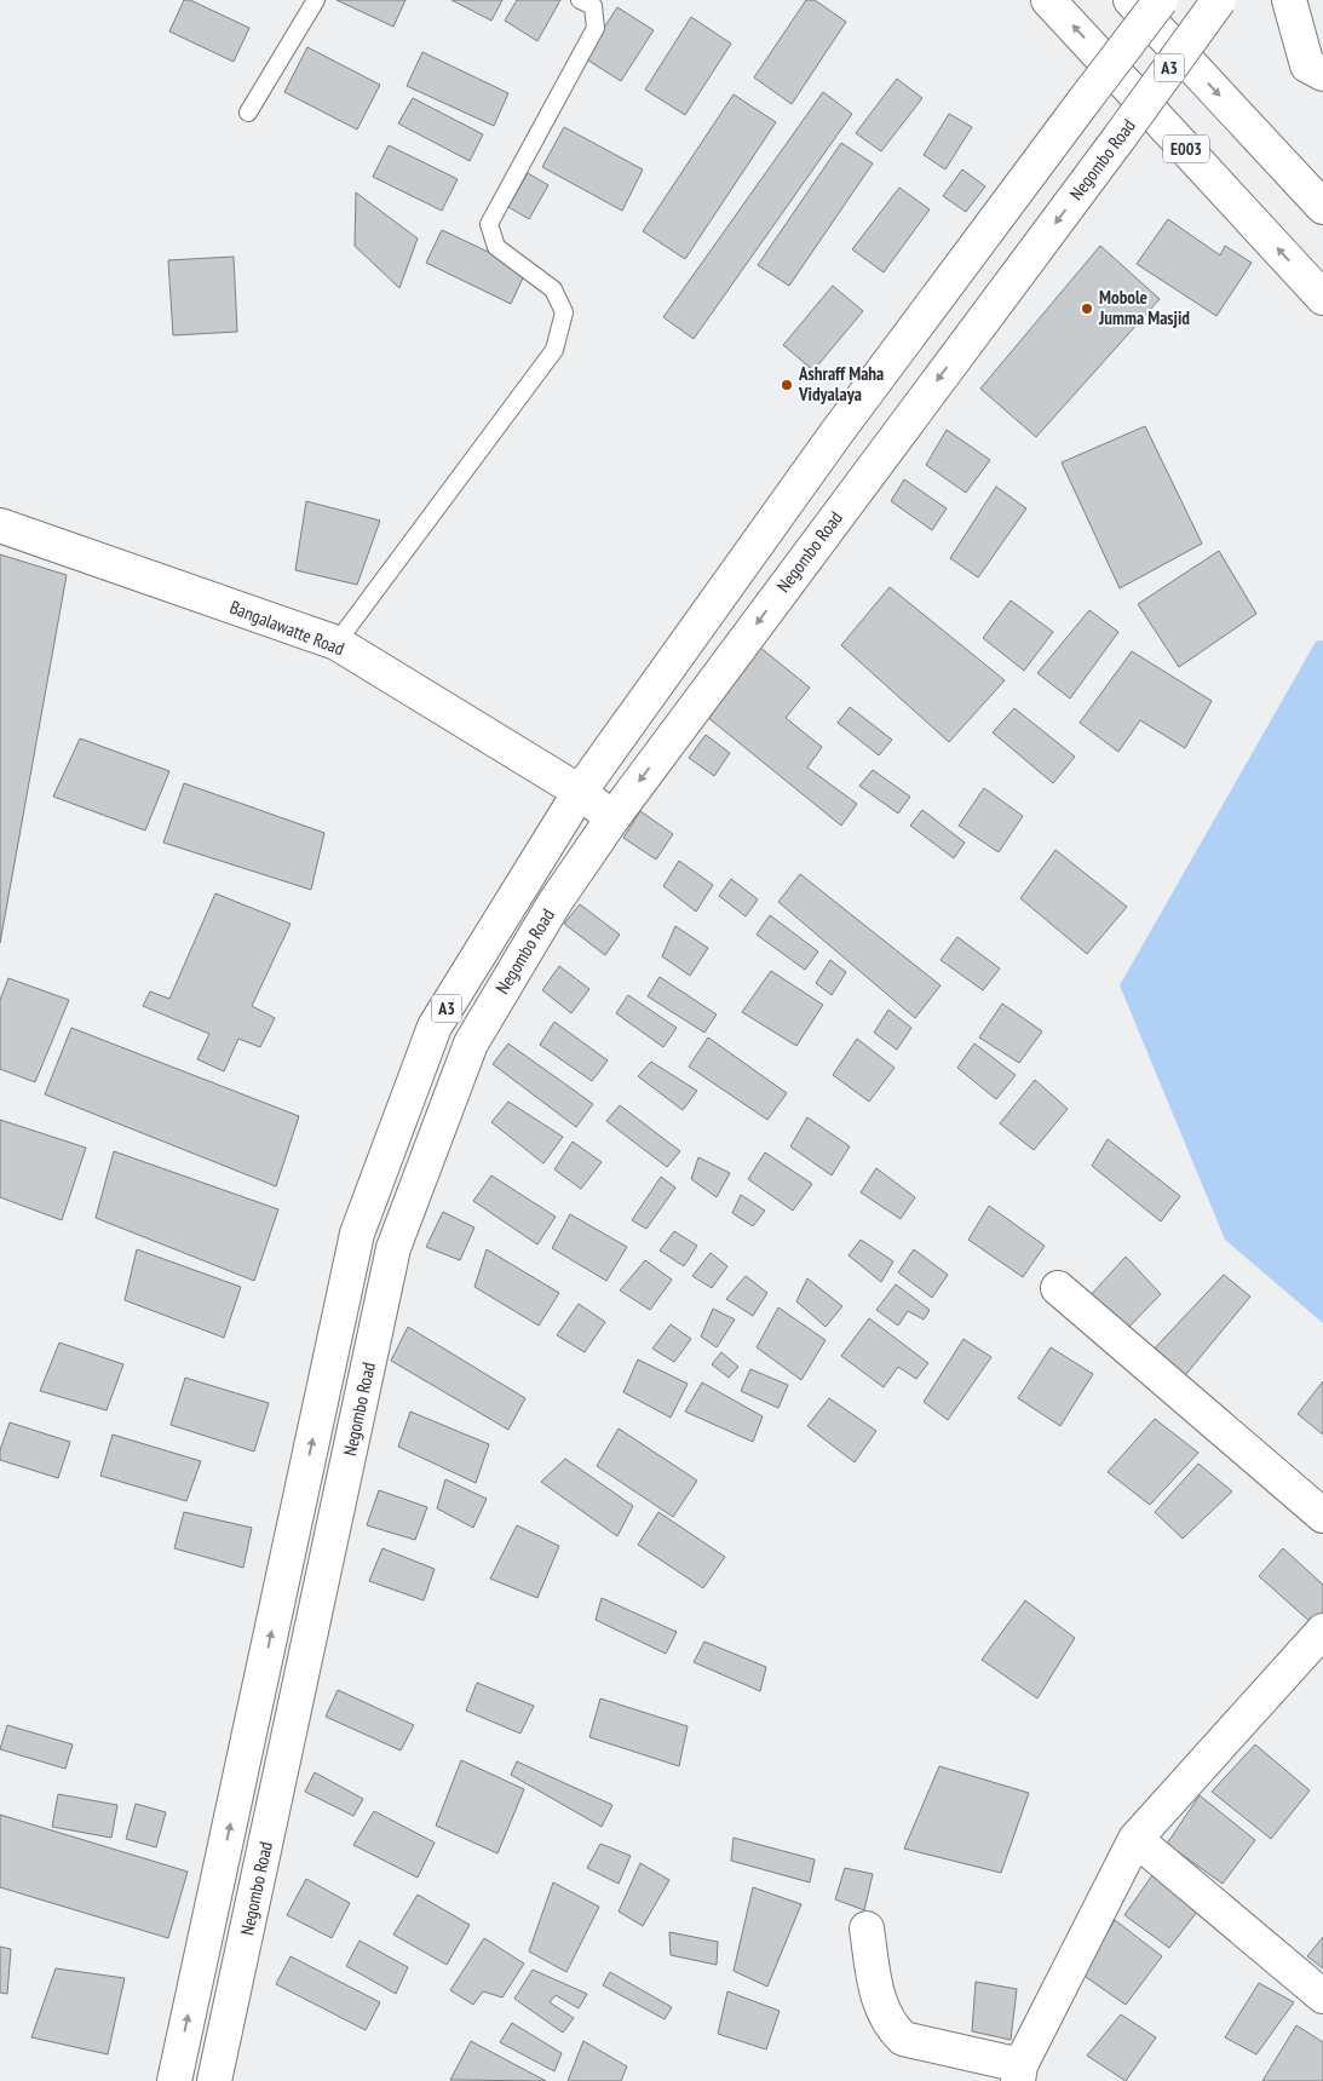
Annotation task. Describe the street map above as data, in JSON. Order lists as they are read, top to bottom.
{
  "streets": {
    "main road": [
      "A3",
      "E003",
      "Negombo Road",
      "Bangalawatte Road"
    ]
  },
  "crossings": [
    ["Negombo Road", "Bangalawatte Road"]
  ],
  "places": ["Mobole Jumma Masjid", "Ashraff Maha Vidyalaya"]
}
